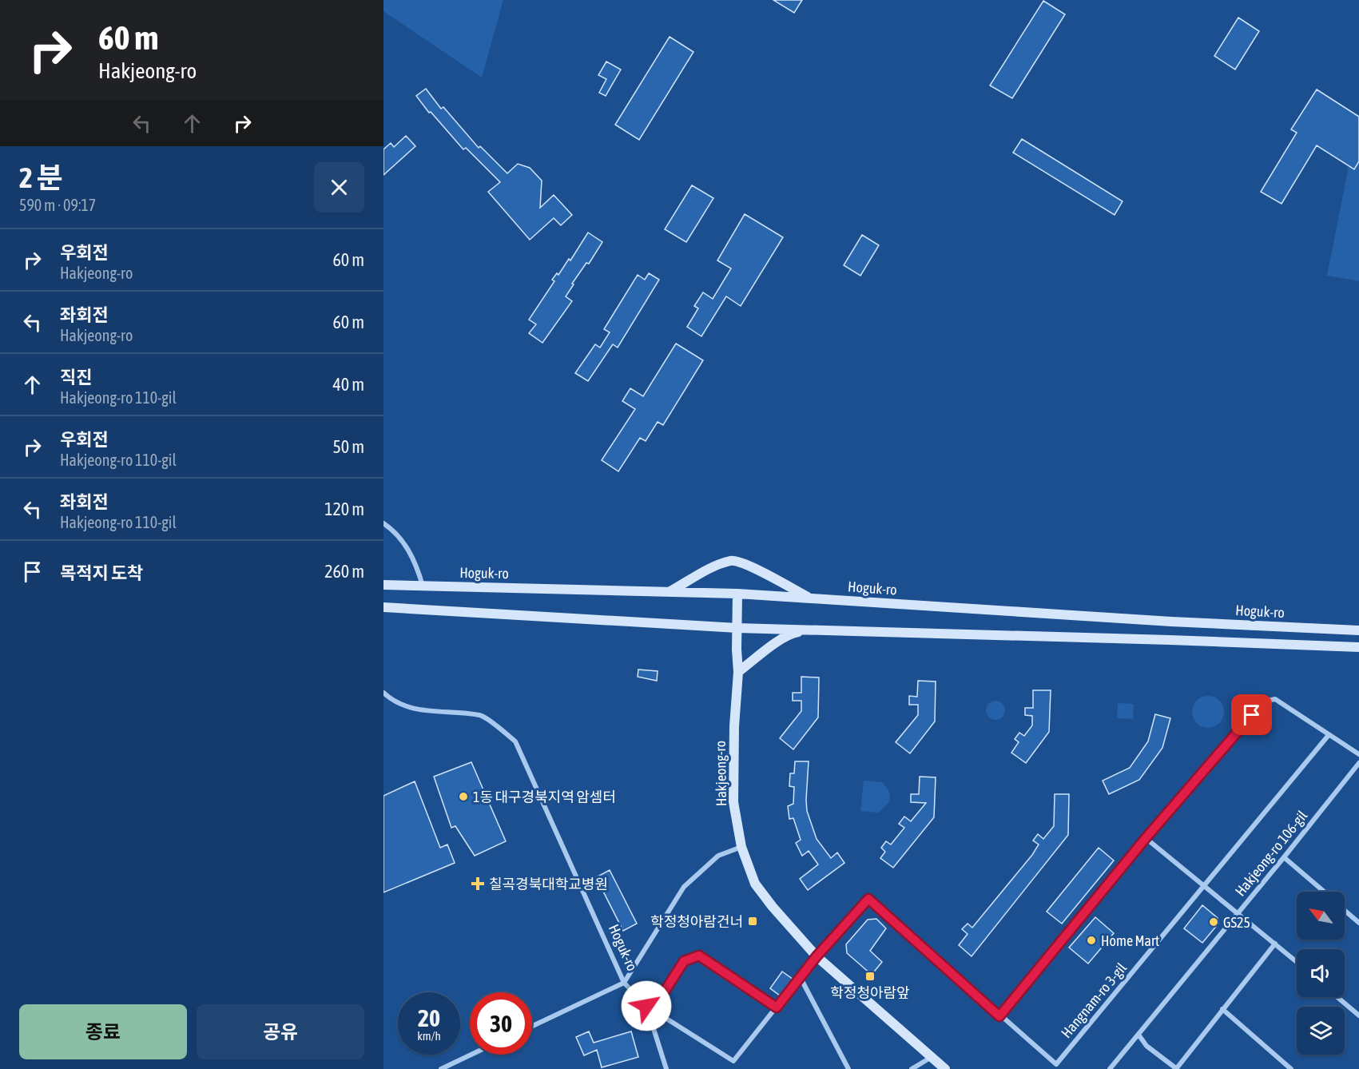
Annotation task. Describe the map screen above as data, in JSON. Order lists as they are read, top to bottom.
{
  "streets": {
    "main road": ["Hoguk-ro", "Hakjeong-ro"],
    "street": ["Hakjeong-ro 106-gil", "Hangnam-ro 3-gil"]
  },
  "crossings": [
    ["Hoguk-ro", "Hakjeong-ro"]
  ],
  "places": {
    "other": ["1동 대구경북지역 암셈터", "GS25", "Home Mart"],
    "health": ["칠곡경북대학교병원"],
    "transit": ["학정청아람건너", "학정청아람앞"]
  },
  "north": "top left",
  "page": {
    "turn": ["60 m", "Hakjeong-ro"],
    "heading": ["2 분", "590 m · 09:17"],
    "list": [
      {
        "name": "우회전",
        "note": "Hakjeong-ro",
        "value": "60 m"
      },
      {
        "name": "좌회전",
        "note": "Hakjeong-ro",
        "value": "60 m"
      },
      {
        "name": "직진",
        "note": "Hakjeong-ro 110-gil",
        "value": "40 m"
      },
      {
        "name": "우회전",
        "note": "Hakjeong-ro 110-gil",
        "value": "50 m"
      },
      {
        "name": "좌회전",
        "note": "Hakjeong-ro 110-gil",
        "value": "120 m"
      },
      {
        "name": "목적지 도착",
        "value": "260 m"
      }
    ],
    "speed": "20 km/h",
    "limit": "30",
    "buttons": ["종료", "공유"]
  }
}
